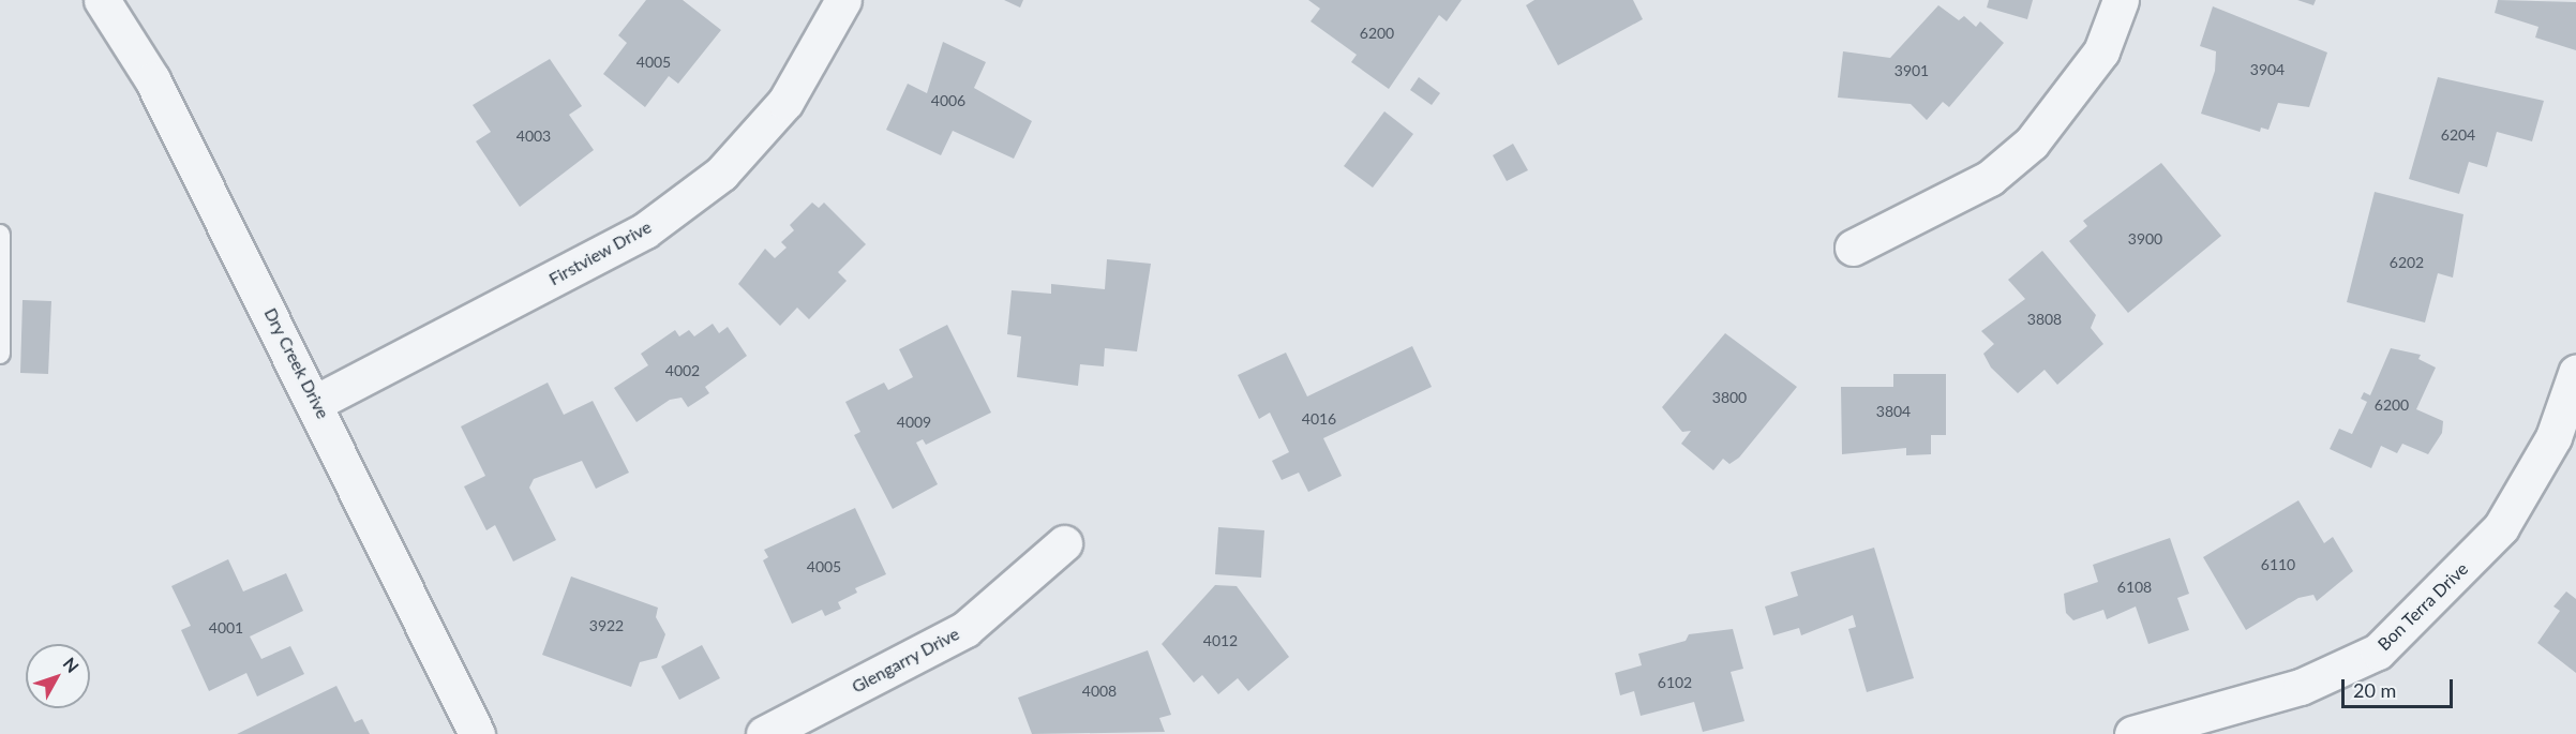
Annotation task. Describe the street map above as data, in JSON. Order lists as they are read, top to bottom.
{
  "streets": {
    "street": [
      "Firstview Drive",
      "Dry Creek Drive",
      "Bon Terra Drive",
      "Glengarry Drive"
    ]
  },
  "crossings": [
    ["Firstview Drive", "Dry Creek Drive"]
  ],
  "house_numbers": [
    "6200",
    "4005",
    "3904",
    "3901",
    "4006",
    "6204",
    "4003",
    "3900",
    "6202",
    "3808",
    "4002",
    "3800",
    "6200",
    "3804",
    "4016",
    "4009",
    "6110",
    "4005",
    "6108",
    "3922",
    "4001",
    "4012",
    "6102",
    "4008"
  ],
  "scale_bar": "20 m",
  "north": "top right"
}
